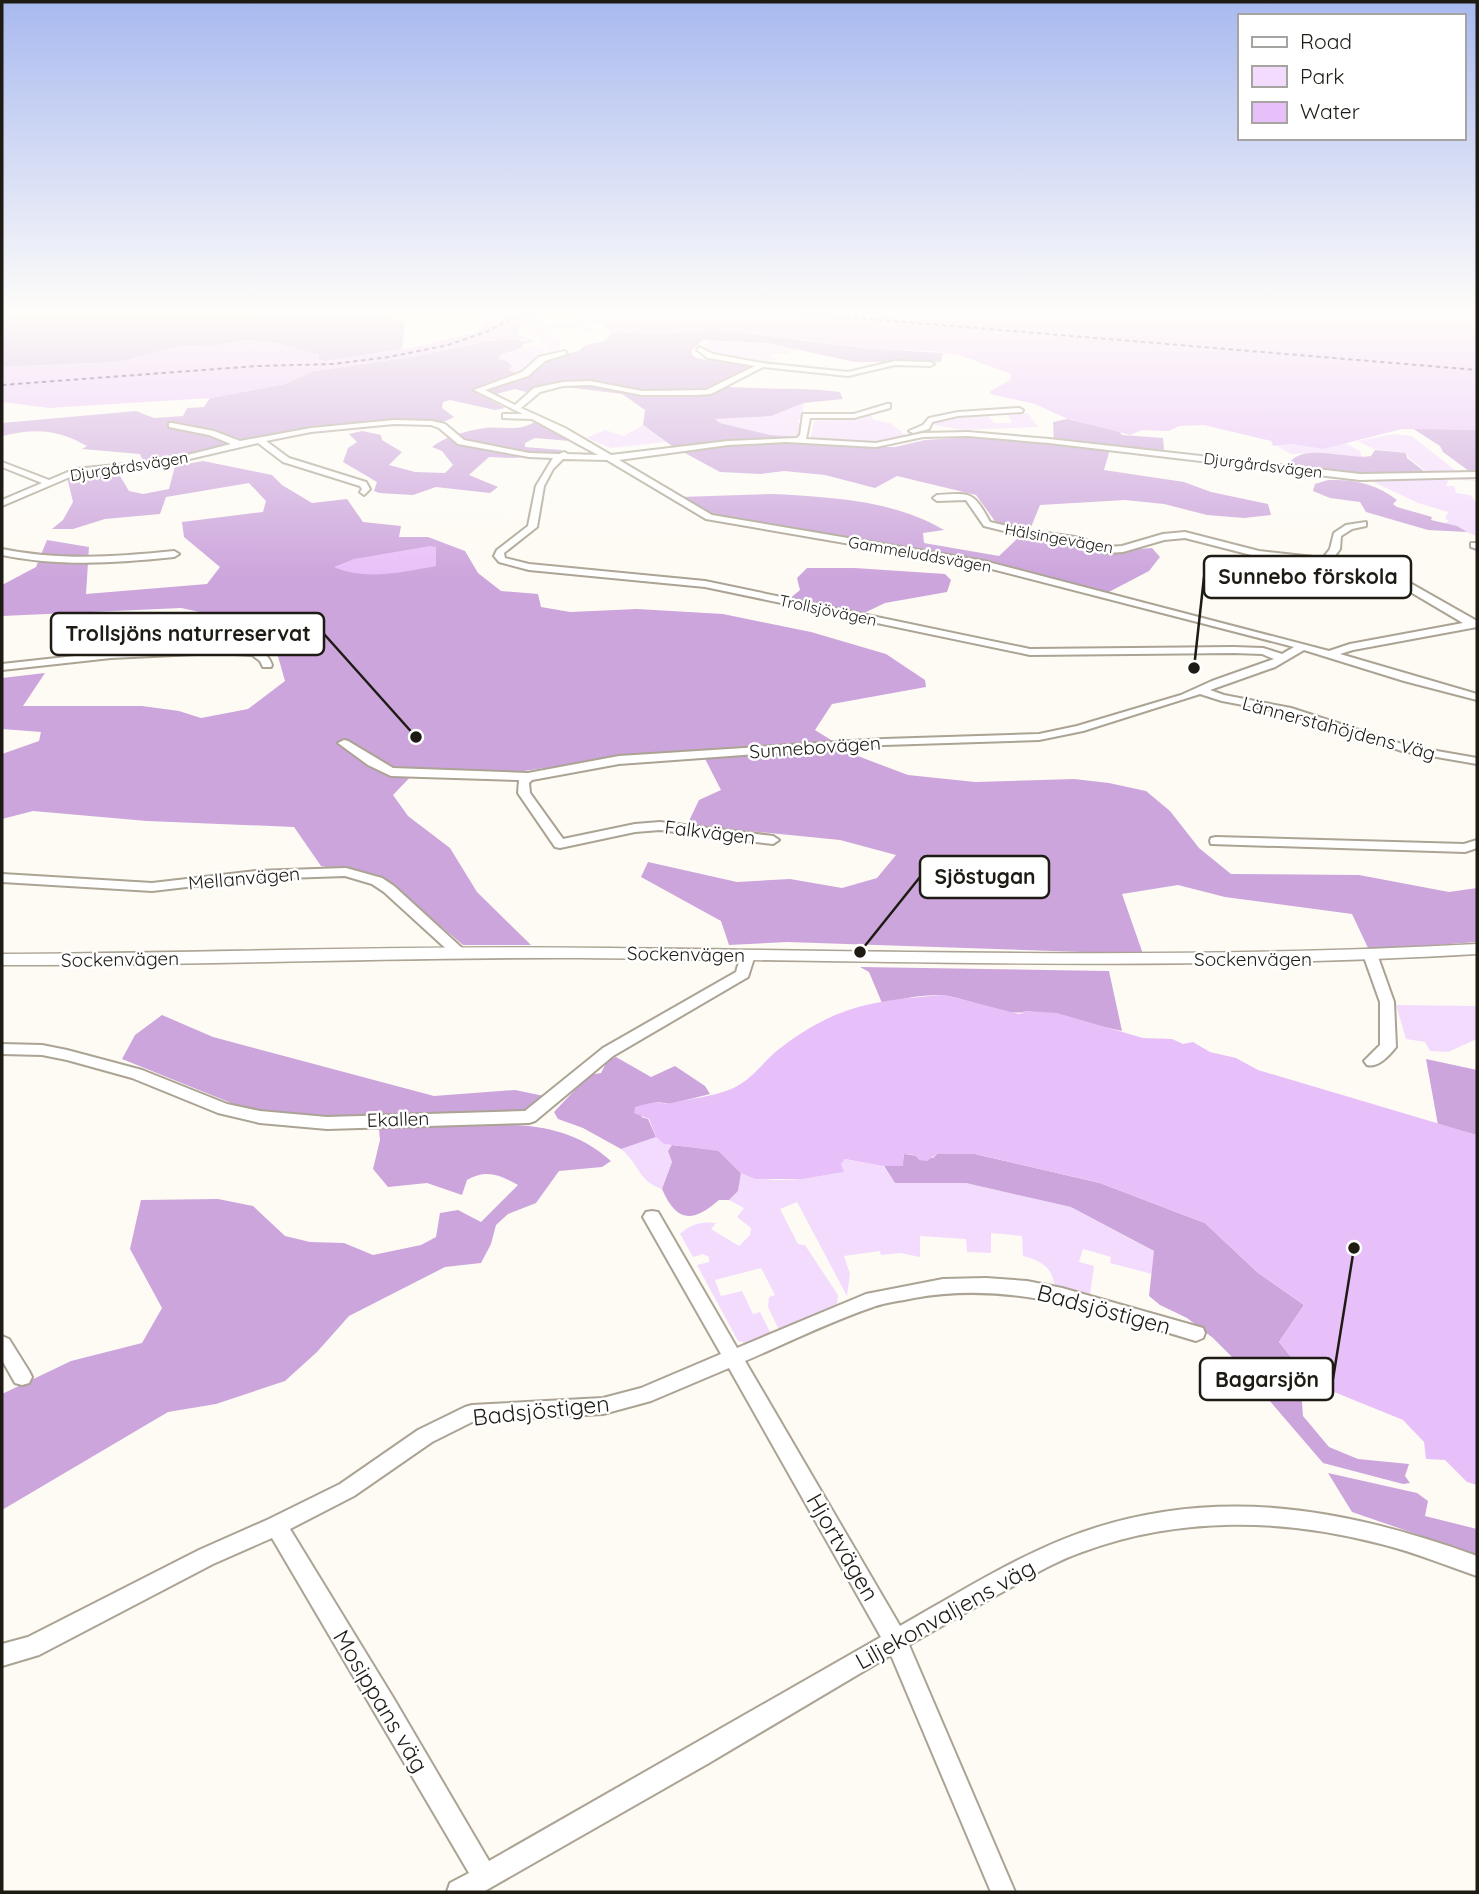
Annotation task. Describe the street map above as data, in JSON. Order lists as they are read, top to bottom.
{
  "streets": {
    "street": [
      "Djurgårdsvägen",
      "Hälsingevägen",
      "Gammeluddsvägen",
      "Trollsjövägen",
      "Lännerstahöjdens Väg",
      "Sunnebovägen",
      "Falkvägen",
      "Mellanvägen",
      "Sockenvägen",
      "Ekallen",
      "Badsjöstigen",
      "Hjortvägen",
      "Liljekonvaljens väg",
      "Mosippans väg"
    ]
  },
  "crossings": [
    ["Djurgårdsvägen", "Gammeluddsvägen"],
    ["Djurgårdsvägen", "Trollsjövägen"],
    ["Gammeluddsvägen", "Trollsjövägen"],
    ["Trollsjövägen", "Sunnebovägen"],
    ["Lännerstahöjdens Väg", "Sunnebovägen"],
    ["Sunnebovägen", "Falkvägen"],
    ["Mellanvägen", "Sockenvägen"],
    ["Sockenvägen", "Ekallen"],
    ["Badsjöstigen", "Hjortvägen"],
    ["Badsjöstigen", "Mosippans väg"],
    ["Hjortvägen", "Liljekonvaljens väg"],
    ["Liljekonvaljens väg", "Mosippans väg"]
  ],
  "places": [
    "Sunnebo förskola",
    "Trollsjöns naturreservat",
    "Sjöstugan",
    "Bagarsjön"
  ],
  "legend": ["Road", "Park", "Water"]
}
